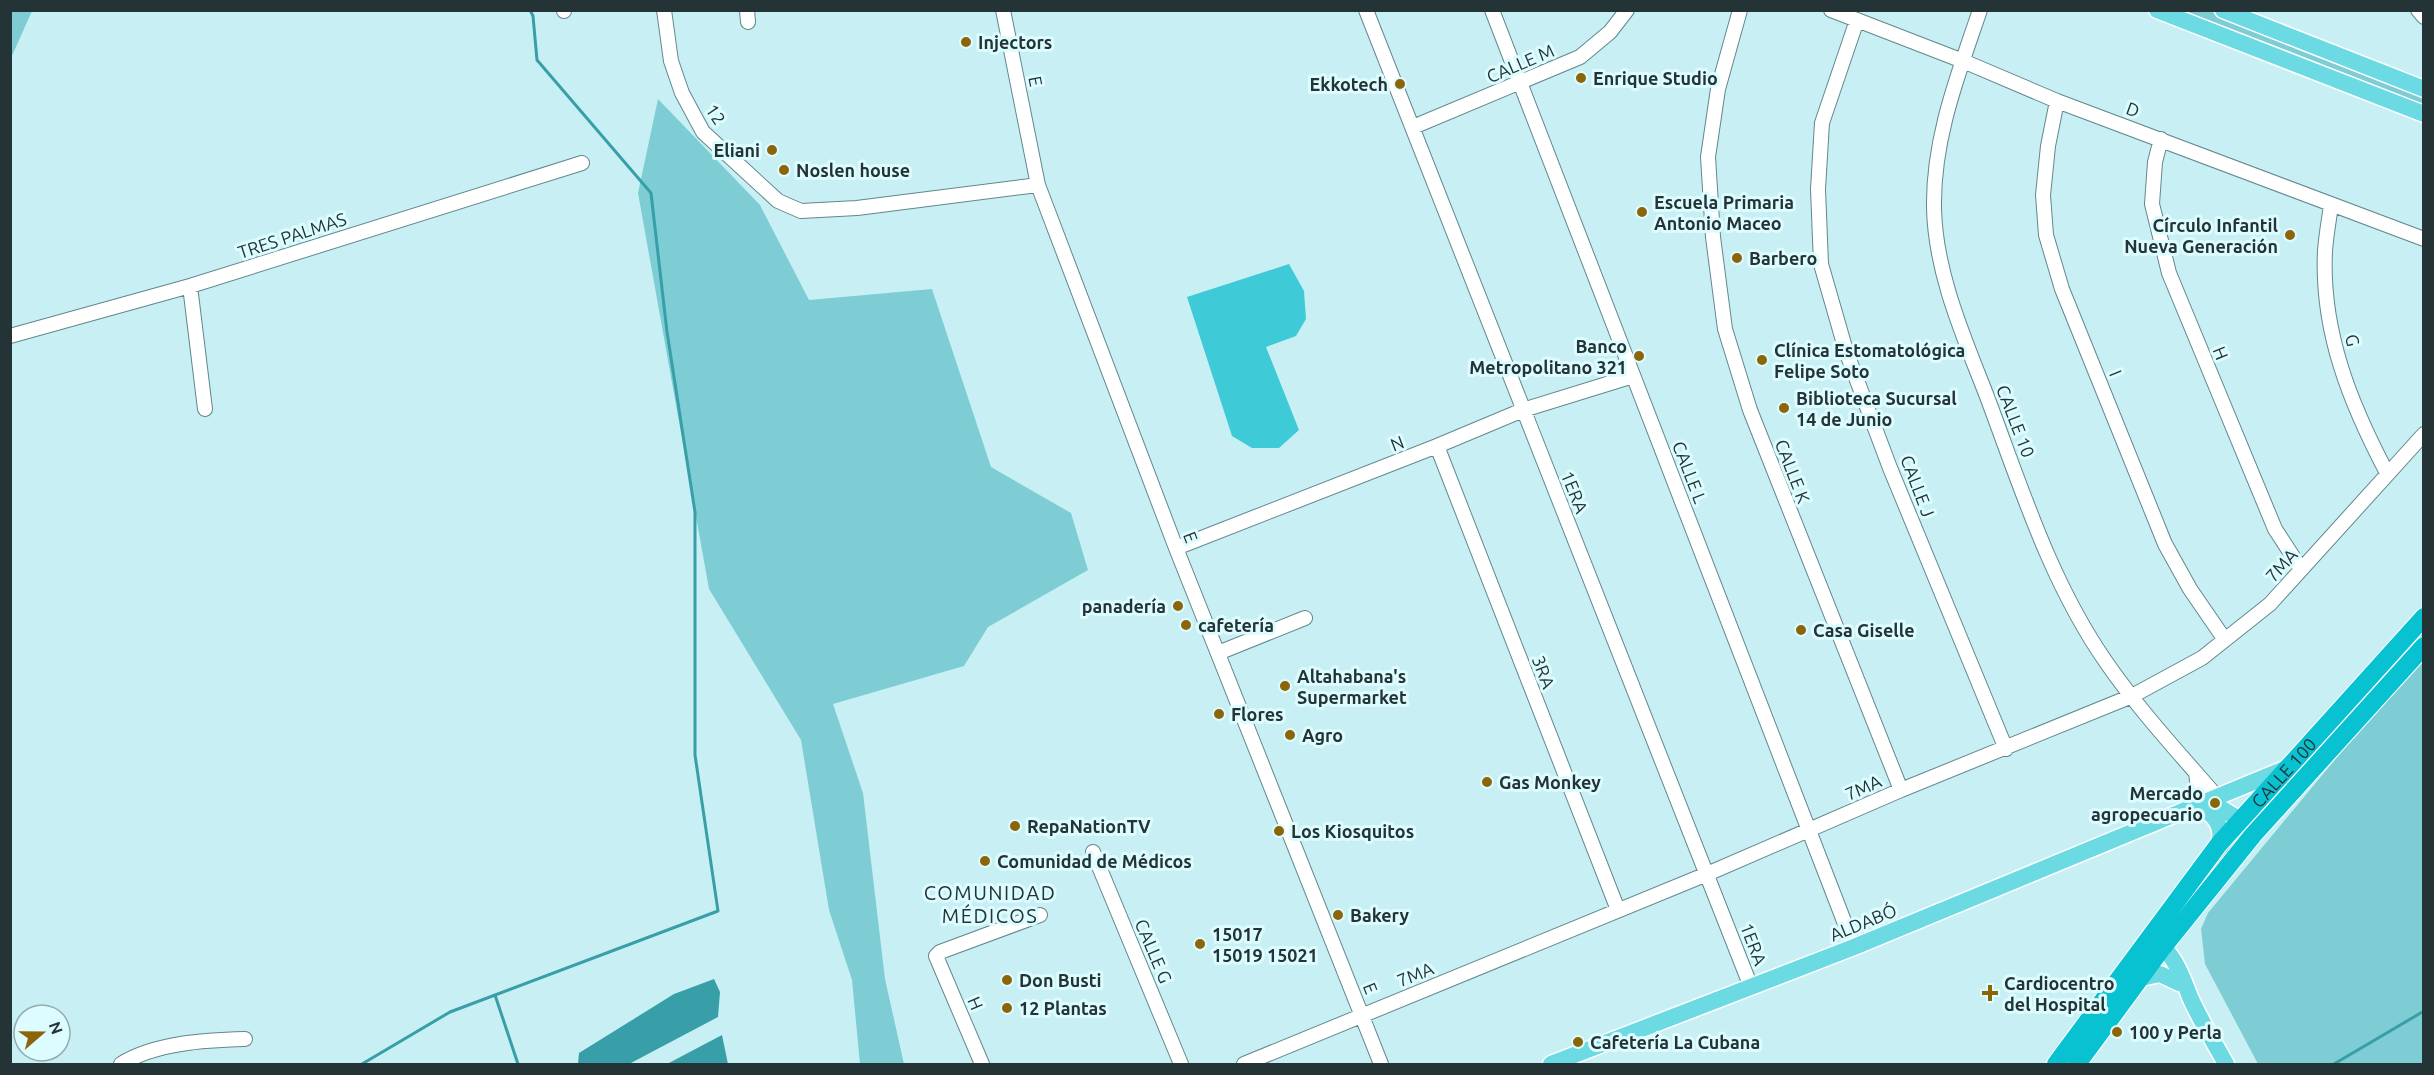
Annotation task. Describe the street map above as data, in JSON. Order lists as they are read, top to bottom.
{
  "streets": {
    "highway": ["CALLE 100"],
    "main road": ["ALDABÓ"],
    "street": [
      "CALLE M",
      "E",
      "D",
      "12",
      "TRES PALMAS",
      "G",
      "H",
      "I",
      "CALLE 10",
      "N",
      "CALLE K",
      "CALLE L",
      "CALLE J",
      "1ERA",
      "7MA",
      "3RA",
      "CALLE G"
    ]
  },
  "crossings": [
    ["CALLE M", "CALLE L"],
    ["CALLE M", "1ERA"],
    ["E", "12"],
    ["E", "N"],
    ["E", "7MA"],
    ["D", "G"],
    ["D", "H"],
    ["D", "I"],
    ["D", "CALLE 10"],
    ["D", "CALLE J"],
    ["G", "7MA"],
    ["H", "7MA"],
    ["I", "7MA"],
    ["CALLE 10", "7MA"],
    ["CALLE 10", "ALDABÓ"],
    ["N", "CALLE L"],
    ["N", "1ERA"],
    ["N", "3RA"],
    ["CALLE K", "7MA"],
    ["CALLE L", "7MA"],
    ["CALLE L", "ALDABÓ"],
    ["CALLE J", "7MA"],
    ["1ERA", "7MA"],
    ["1ERA", "ALDABÓ"],
    ["7MA", "3RA"],
    ["CALLE 100", "ALDABÓ"]
  ],
  "districts": ["COMUNIDAD MÉDICOS"],
  "places": {
    "other": [
      "Injectors",
      "Enrique Studio",
      "Ekkotech",
      "Eliani",
      "Noslen house",
      "Escuela Primaria Antonio Maceo",
      "Círculo Infantil Nueva Generación",
      "Barbero",
      "Banco Metropolitano 321",
      "Clínica Estomatológica Felipe Soto",
      "Biblioteca Sucursal 14 de Junio",
      "panadería",
      "cafetería",
      "Casa Giselle",
      "Altahabana's Supermarket",
      "Flores",
      "Agro",
      "Gas Monkey",
      "Mercado agropecuario",
      "RepaNationTV",
      "Los Kiosquitos",
      "Comunidad de Médicos",
      "Bakery",
      "15017 15019 15021",
      "Don Busti",
      "12 Plantas",
      "100 y Perla",
      "Cafetería La Cubana"
    ],
    "health": ["Cardiocentro del Hospital"]
  },
  "north": "right"
}
